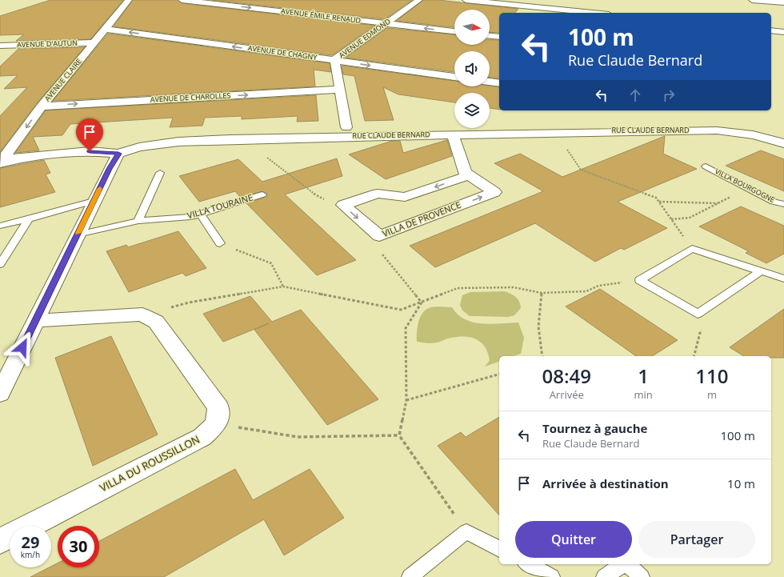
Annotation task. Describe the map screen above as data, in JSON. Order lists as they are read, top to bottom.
{
  "streets": {
    "street": [
      "AVENUE ÉMILE RENAUD",
      "AVENUE EDMOND",
      "AVENUE D'AUTUN",
      "AVENUE DE CHAGNY",
      "AVENUE CLAIRE",
      "AVENUE DE CHAROLLES",
      "RUE CLAUDE BERNARD",
      "VILLA DE PROVENCE",
      "VILLA DU ROUSSILLON"
    ],
    "lane": ["VILLA BOURGOGNE", "VILLA TOURAINE"]
  },
  "crossings": [
    ["AVENUE ÉMILE RENAUD", "AVENUE EDMOND"],
    ["AVENUE EDMOND", "AVENUE DE CHAGNY"],
    ["AVENUE EDMOND", "AVENUE DE CHAROLLES"],
    ["AVENUE D'AUTUN", "AVENUE CLAIRE"],
    ["AVENUE DE CHAGNY", "AVENUE CLAIRE"],
    ["AVENUE CLAIRE", "AVENUE DE CHAROLLES"],
    ["AVENUE CLAIRE", "RUE CLAUDE BERNARD"],
    ["RUE CLAUDE BERNARD", "VILLA DE PROVENCE"]
  ],
  "one_way": ["AVENUE DE CHAROLLES"],
  "north": "right",
  "page": {
    "turn": ["100 m", "Rue Claude Bernard"],
    "eta": [
      "08:49",
      "Arrivée",
      "1",
      "min",
      "110",
      "m"
    ],
    "list": [
      {
        "name": "Tournez à gauche",
        "note": "Rue Claude Bernard",
        "value": "100 m"
      },
      {
        "name": "Arrivée à destination",
        "value": "10 m"
      }
    ],
    "buttons": ["Quitter", "Partager"],
    "speed": "29 km/h",
    "limit": "30"
  }
}
